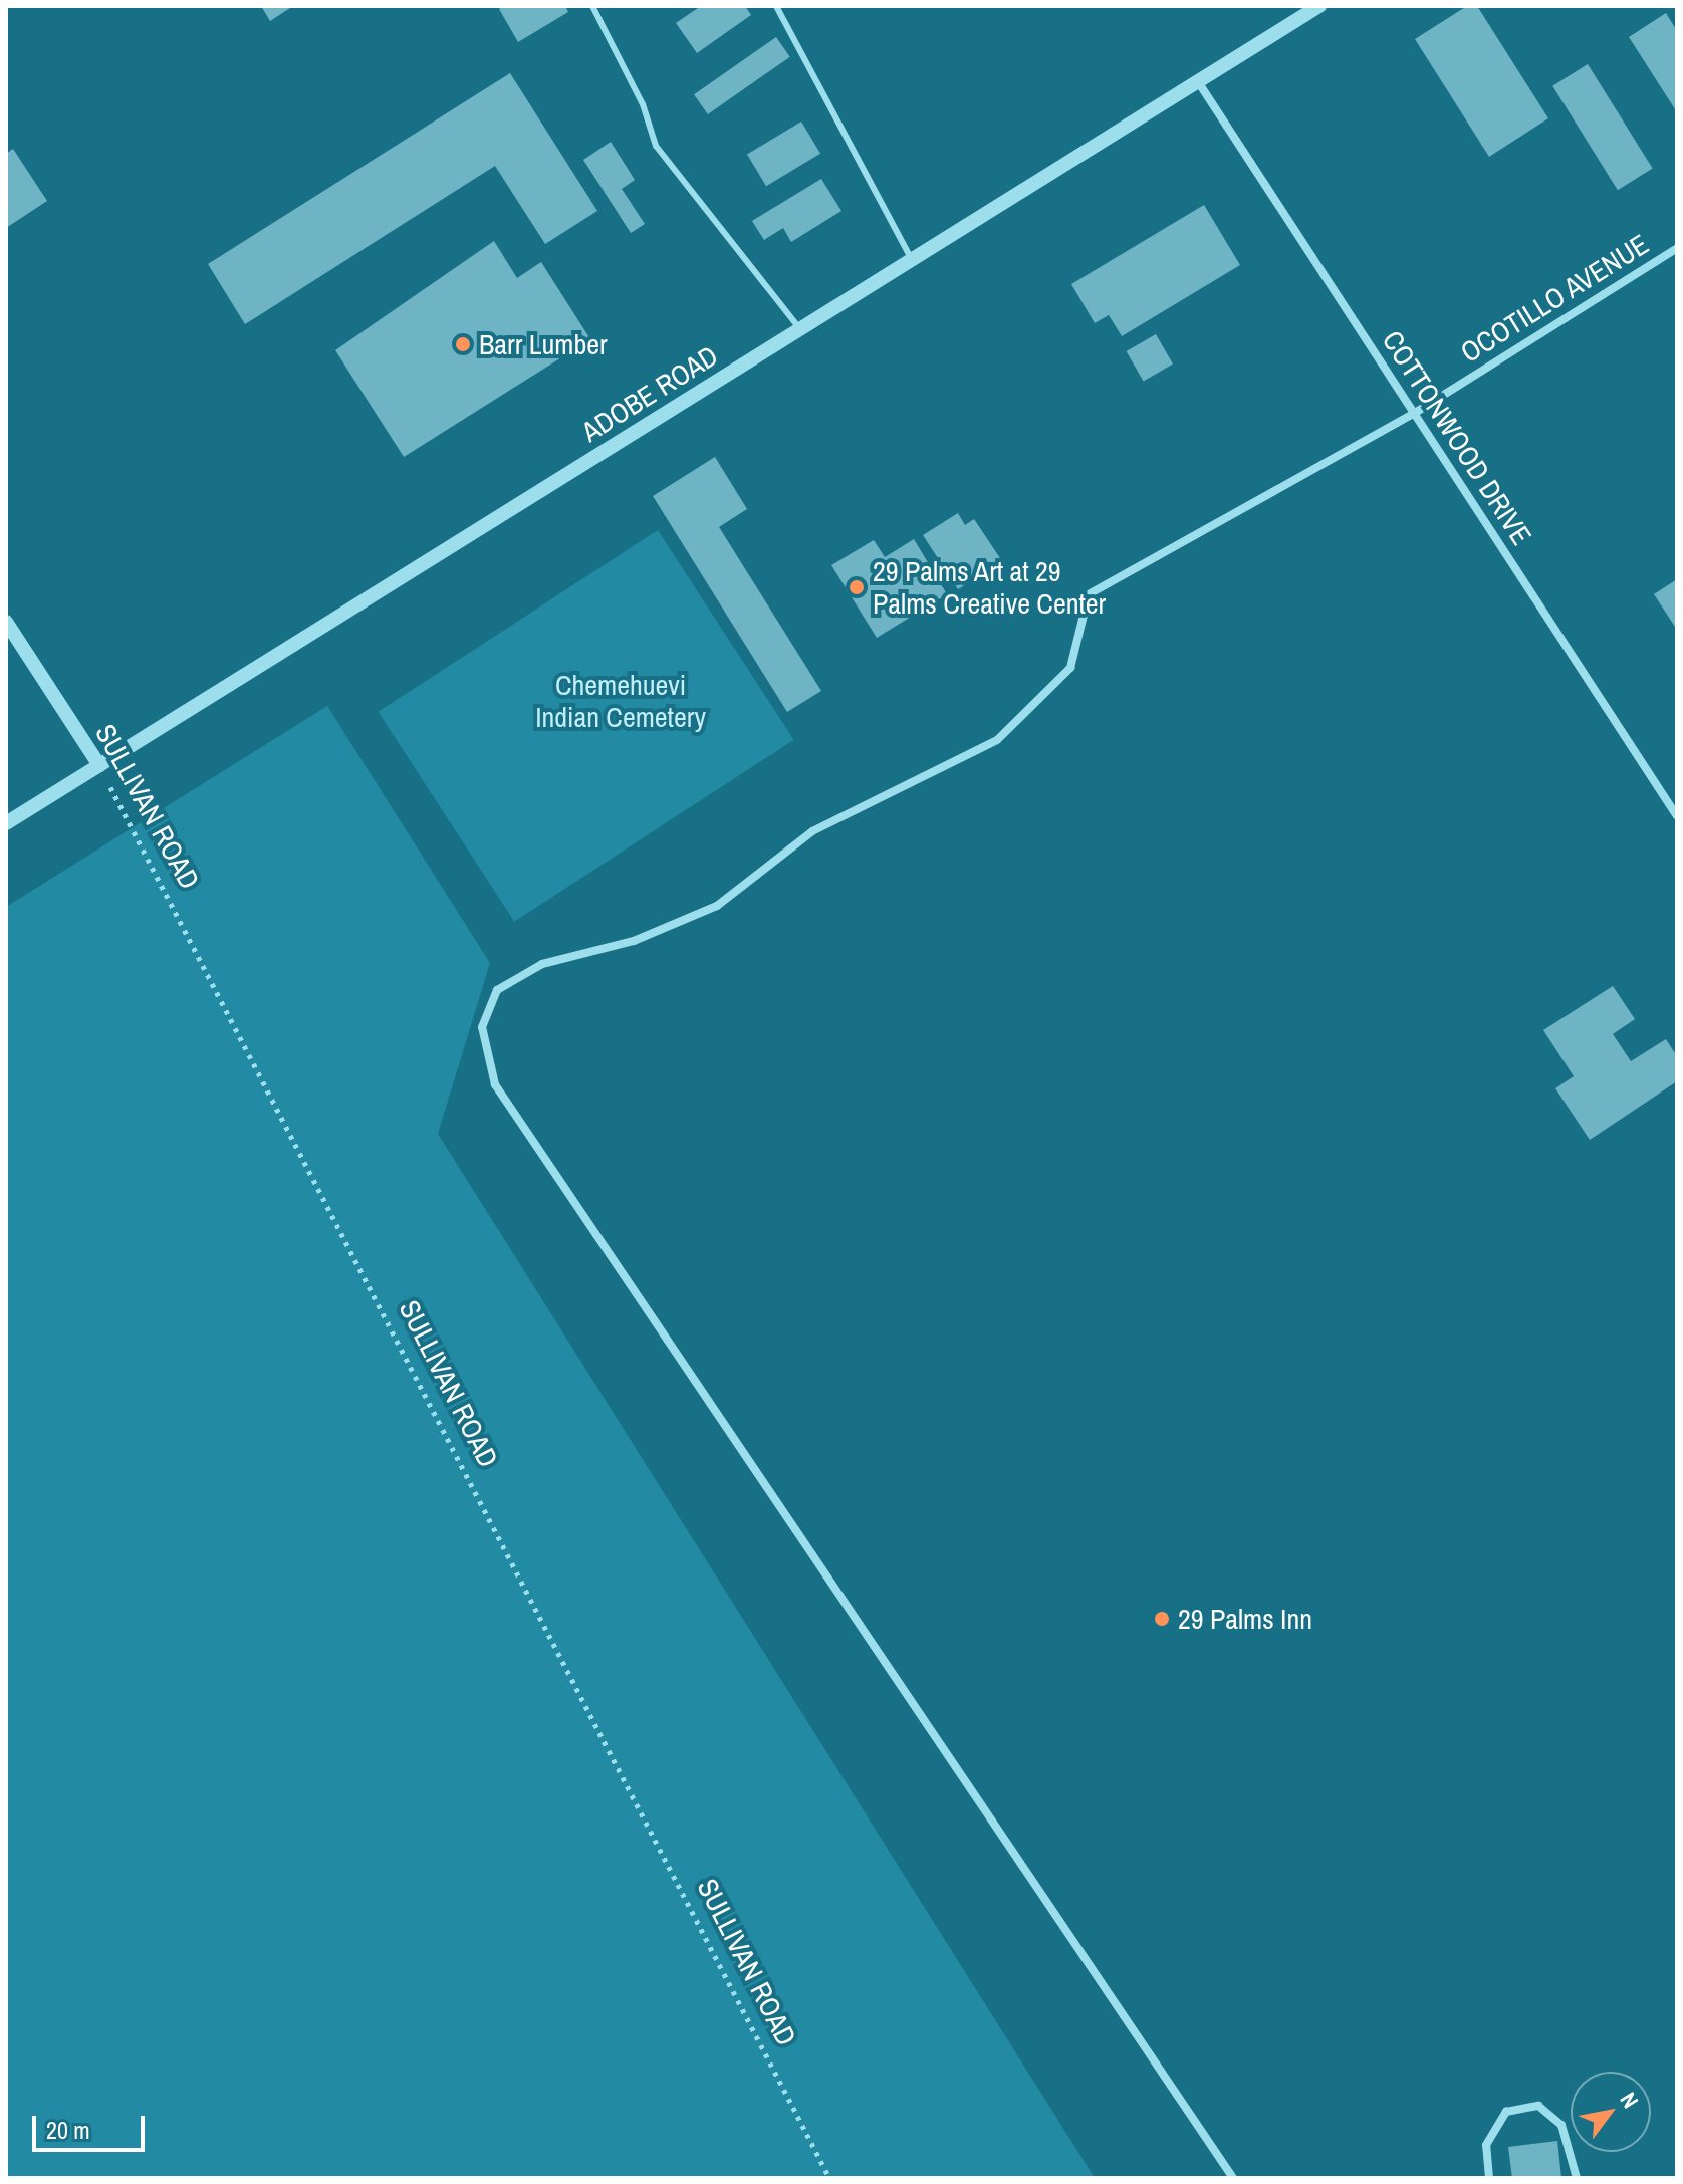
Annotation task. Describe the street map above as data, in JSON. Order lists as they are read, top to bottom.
{
  "streets": {
    "street": [
      "OCOTILLO AVENUE",
      "ADOBE ROAD",
      "COTTONWOOD DRIVE",
      "SULLIVAN ROAD"
    ]
  },
  "crossings": [
    ["OCOTILLO AVENUE", "COTTONWOOD DRIVE"],
    ["ADOBE ROAD", "COTTONWOOD DRIVE"],
    ["ADOBE ROAD", "SULLIVAN ROAD"]
  ],
  "parks": ["Chemehuevi Indian Cemetery"],
  "places": ["Barr Lumber", "29 Palms Art at 29 Palms Creative Center", "29 Palms Inn"],
  "scale_bar": "20 m",
  "north": "top right"
}
